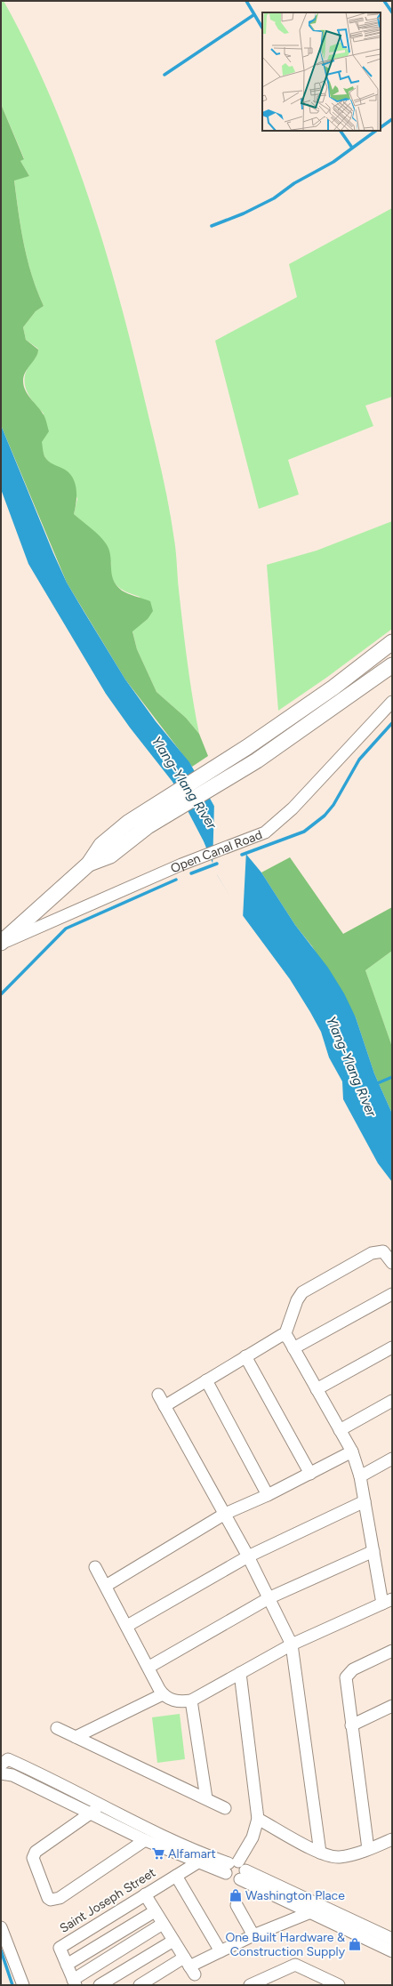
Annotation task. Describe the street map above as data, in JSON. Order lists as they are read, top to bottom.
{
  "streets": {
    "main road": ["Open Canal Road"],
    "street": ["Saint Joseph Street"]
  },
  "water": ["Ylang-Ylang River"],
  "places": {
    "supermarket": ["Alfamart"],
    "shop": ["Washington Place", "One Built Hardware & Construction Supply"]
  }
}
